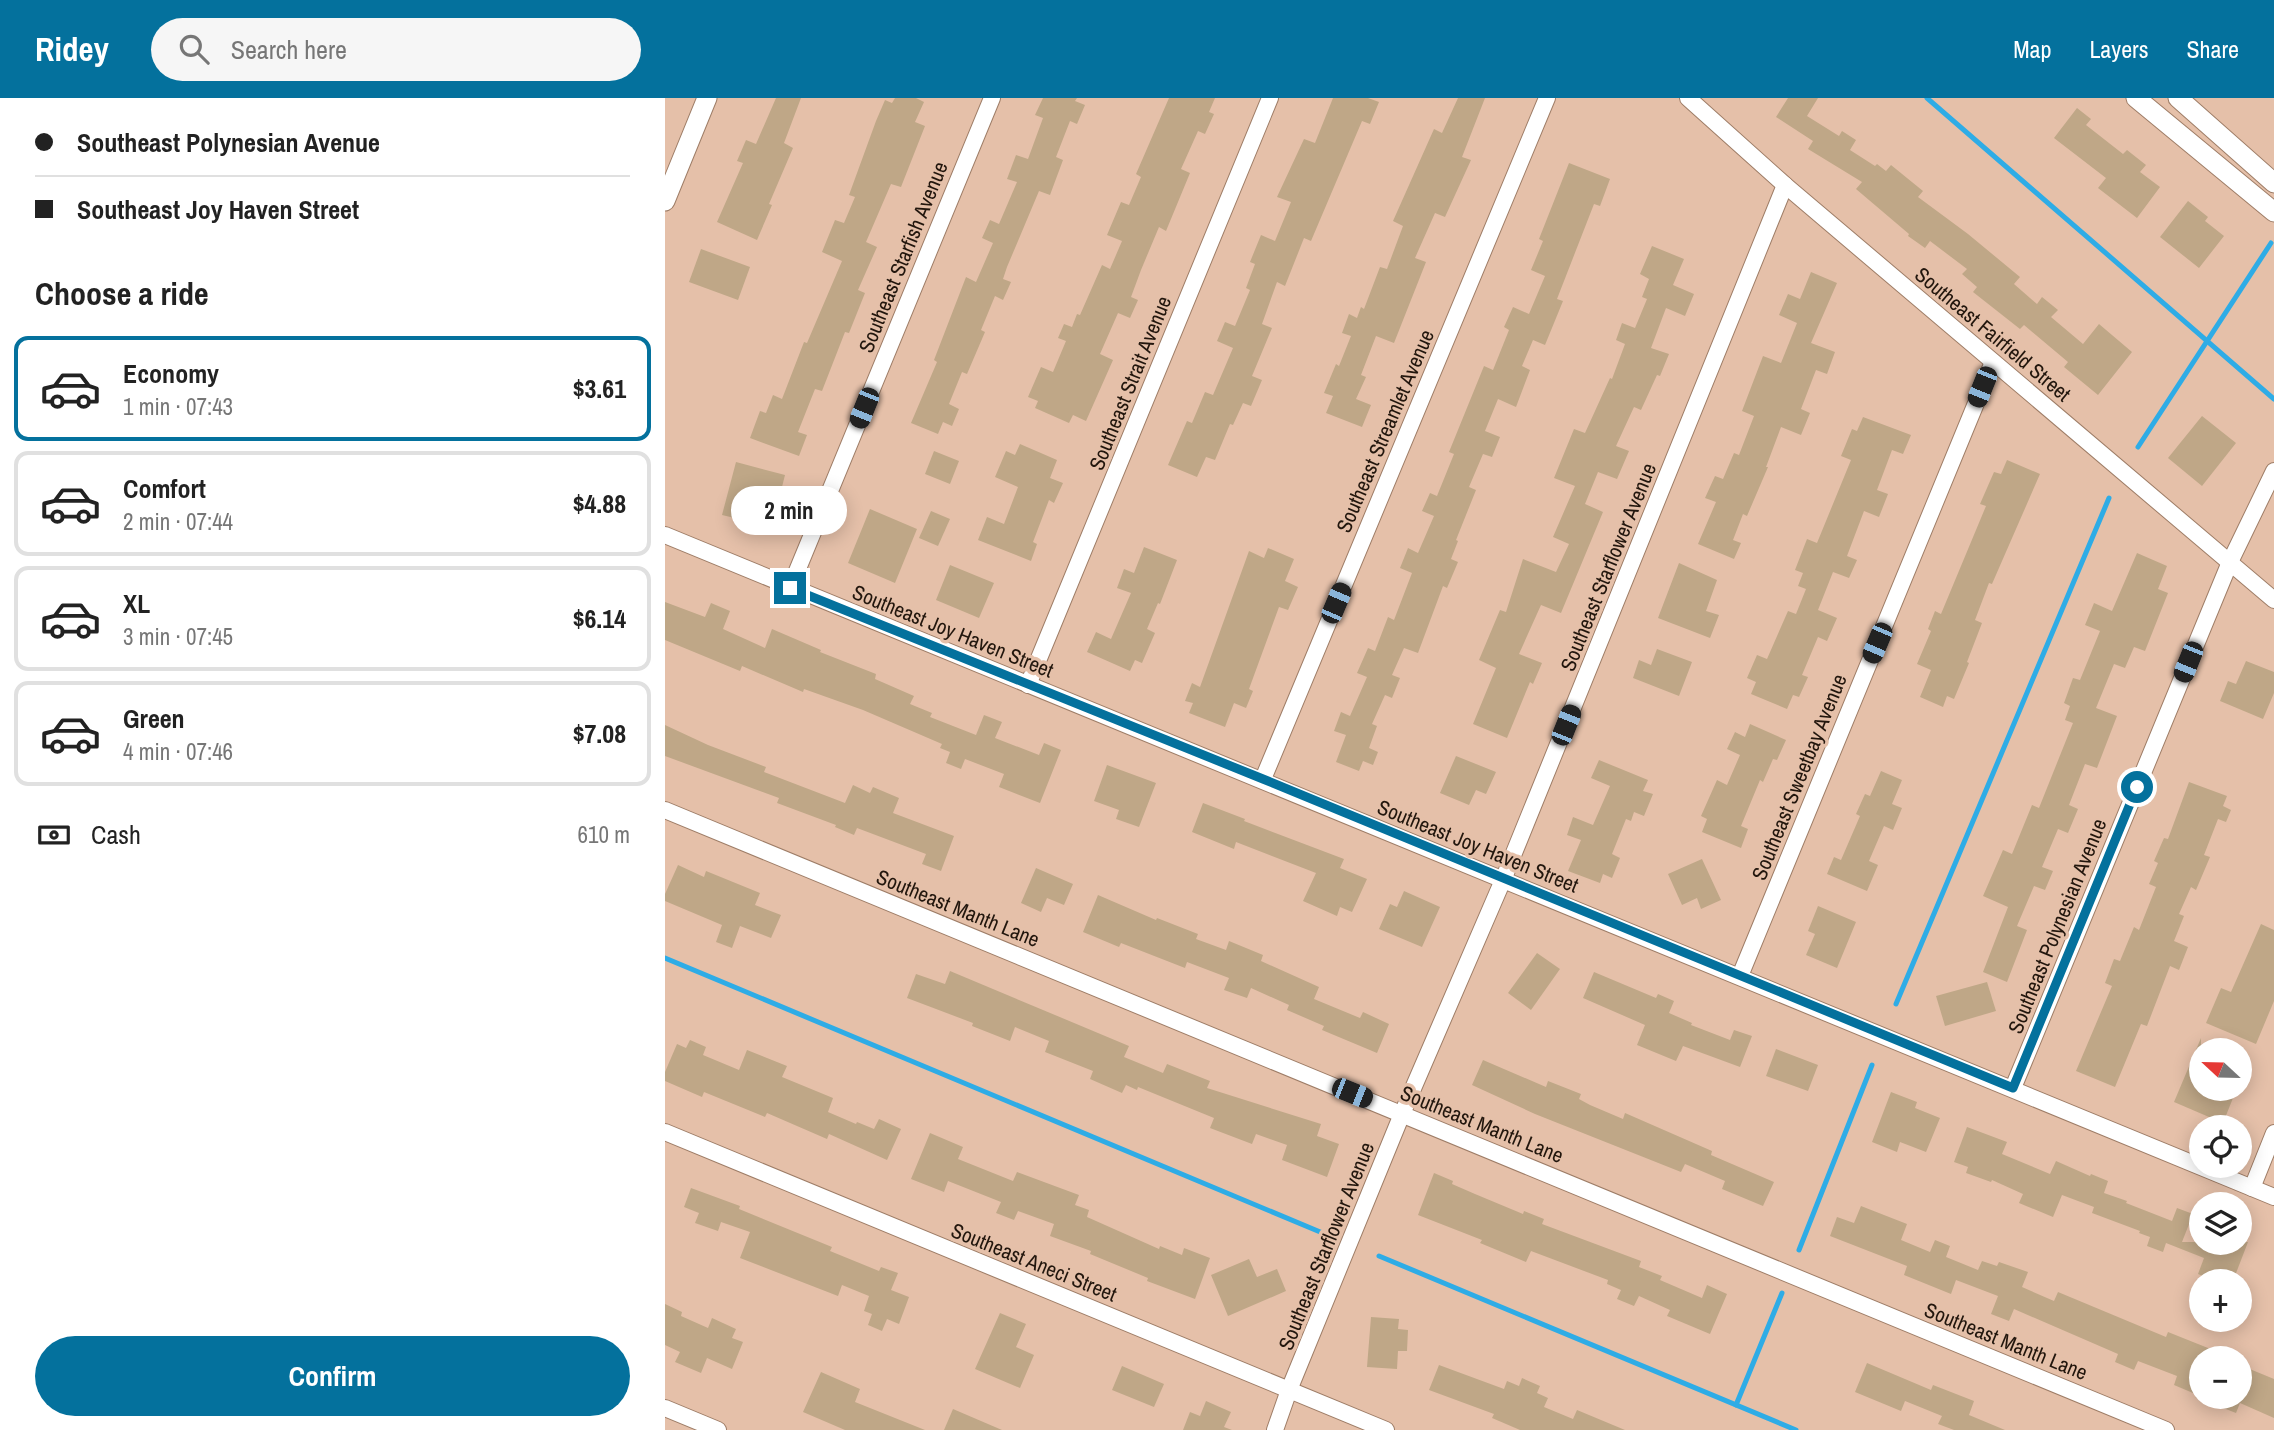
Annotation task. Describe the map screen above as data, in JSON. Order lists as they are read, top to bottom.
{
  "streets": {
    "street": [
      "Southeast Starfish Avenue",
      "Southeast Fairfield Street",
      "Southeast Strait Avenue",
      "Southeast Streamlet Avenue",
      "Southeast Starflower Avenue",
      "Southeast Joy Haven Street",
      "Southeast Sweetbay Avenue",
      "Southeast Manth Lane",
      "Southeast Polynesian Avenue",
      "Southeast Aneci Street"
    ]
  },
  "crossings": [
    ["Southeast Starfish Avenue", "Southeast Joy Haven Street"],
    ["Southeast Fairfield Street", "Southeast Starflower Avenue"],
    ["Southeast Fairfield Street", "Southeast Sweetbay Avenue"],
    ["Southeast Fairfield Street", "Southeast Polynesian Avenue"],
    ["Southeast Strait Avenue", "Southeast Joy Haven Street"],
    ["Southeast Streamlet Avenue", "Southeast Joy Haven Street"],
    ["Southeast Starflower Avenue", "Southeast Joy Haven Street"],
    ["Southeast Starflower Avenue", "Southeast Manth Lane"],
    ["Southeast Starflower Avenue", "Southeast Aneci Street"],
    ["Southeast Joy Haven Street", "Southeast Sweetbay Avenue"],
    ["Southeast Joy Haven Street", "Southeast Polynesian Avenue"]
  ],
  "north": "left",
  "page": {
    "header": "Ridey",
    "search": "Search here",
    "nav": ["Map", "Layers", "Share"],
    "banner": ["Southeast Polynesian Avenue", "Southeast Joy Haven Street"],
    "heading": "Choose a ride",
    "list": [
      {
        "name": "Economy",
        "note": "1 min · 07:43",
        "value": "$3.61"
      },
      {
        "name": "Comfort",
        "note": "2 min · 07:44",
        "value": "$4.88"
      },
      {
        "name": "XL",
        "note": "3 min · 07:45",
        "value": "$6.14"
      },
      {
        "name": "Green",
        "note": "4 min · 07:46",
        "value": "$7.08"
      }
    ],
    "bubble": "2 min",
    "pay": ["Cash", "610 m"],
    "map_buttons": ["+", "−"],
    "buttons": "Confirm"
  }
}
